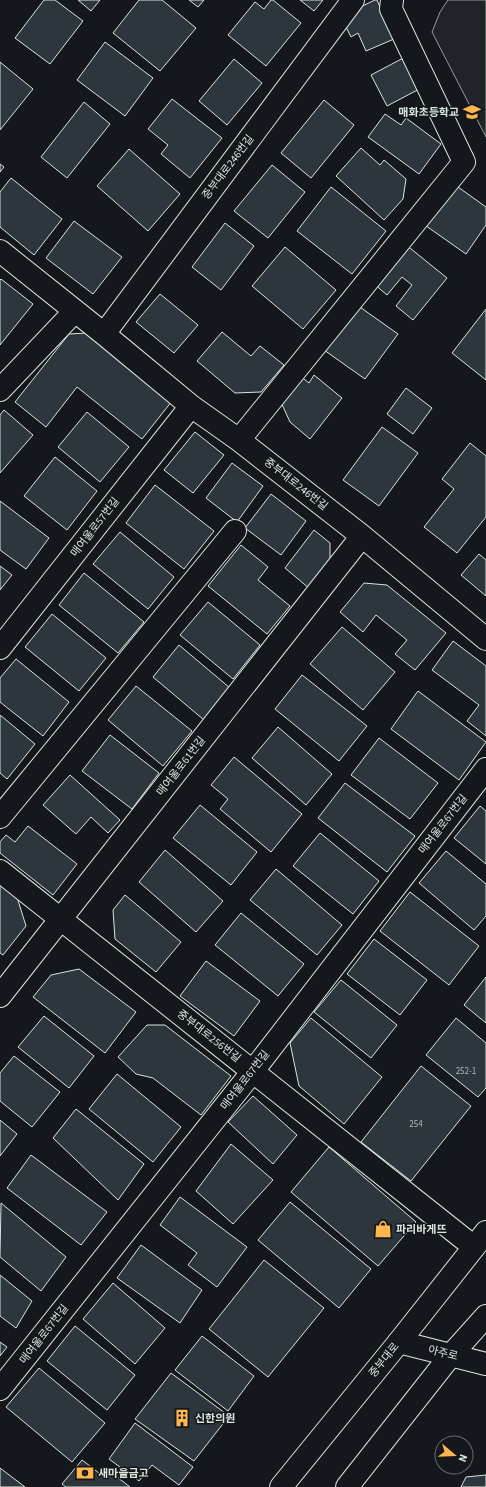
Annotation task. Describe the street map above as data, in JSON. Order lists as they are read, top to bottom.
{
  "streets": {
    "street": [
      "중부대로246번길",
      "매여울로57번길",
      "매여울로61번길",
      "매여울로67번길",
      "중부대로256번길",
      "아주로",
      "중부대로"
    ]
  },
  "crossings": [
    ["중부대로246번길", "매여울로57번길"],
    ["중부대로246번길", "매여울로61번길"],
    ["매여울로61번길", "중부대로256번길"],
    ["매여울로67번길", "중부대로256번길"],
    ["중부대로256번길", "중부대로"],
    ["아주로", "중부대로"]
  ],
  "places": {
    "school or university": ["매화초등학교"],
    "shop": ["파리바게뜨"],
    "building": ["신한의원"],
    "bank": ["새마을금고"]
  },
  "house_numbers": ["252-1", "254"],
  "north": "right"
}
